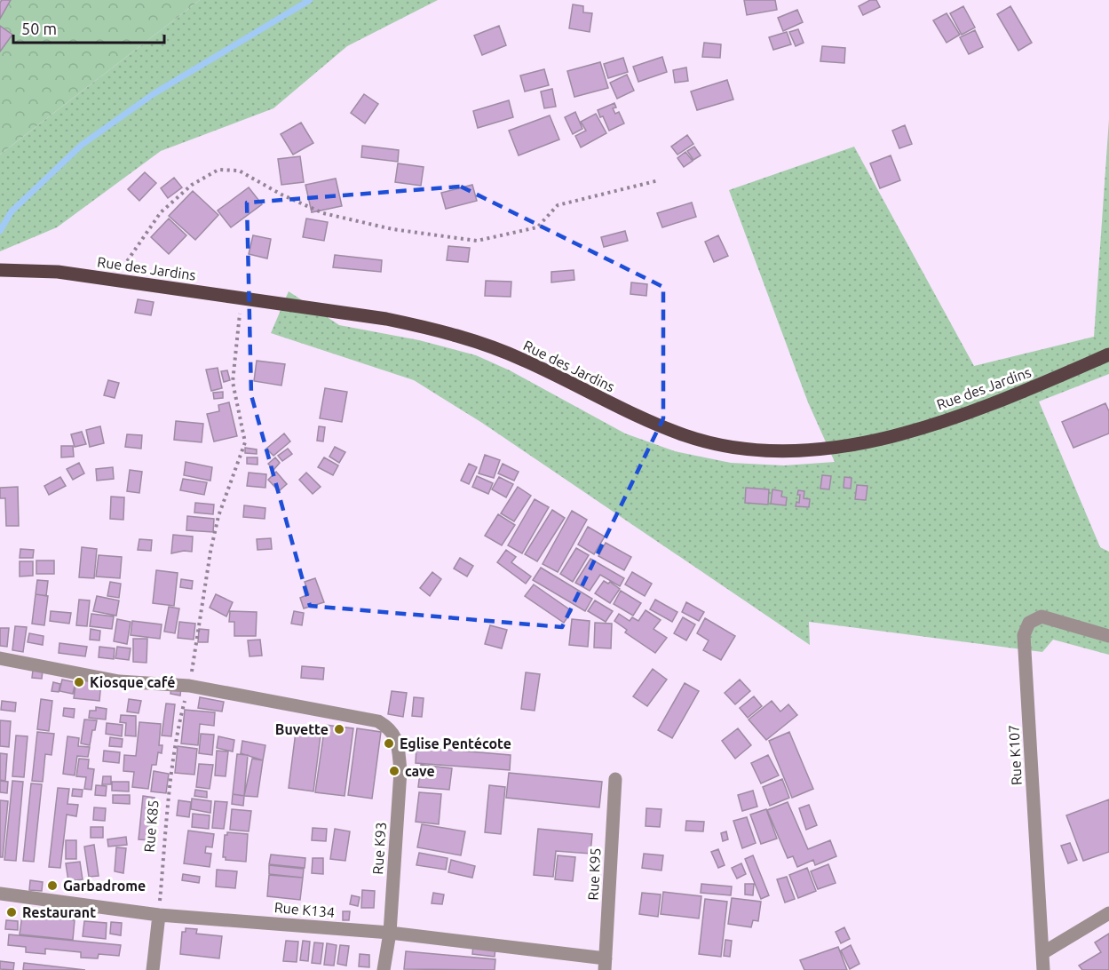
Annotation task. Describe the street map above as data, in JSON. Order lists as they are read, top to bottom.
{
  "streets": {
    "main road": ["Rue des Jardins"],
    "street": [
      "Rue K107",
      "Rue K93",
      "Rue K95",
      "Rue K134"
    ],
    "path": ["Rue K85"]
  },
  "crossings": [
    ["Rue des Jardins", "Rue K85"],
    ["Rue K85", "Rue K93"],
    ["Rue K85", "Rue K134"],
    ["Rue K93", "Rue K134"],
    ["Rue K95", "Rue K134"]
  ],
  "places": [
    "Kiosque café",
    "Buvette",
    "Eglise Pentécote",
    "cave",
    "Garbadrome",
    "Restaurant"
  ],
  "scale_bar": "50 m"
}
